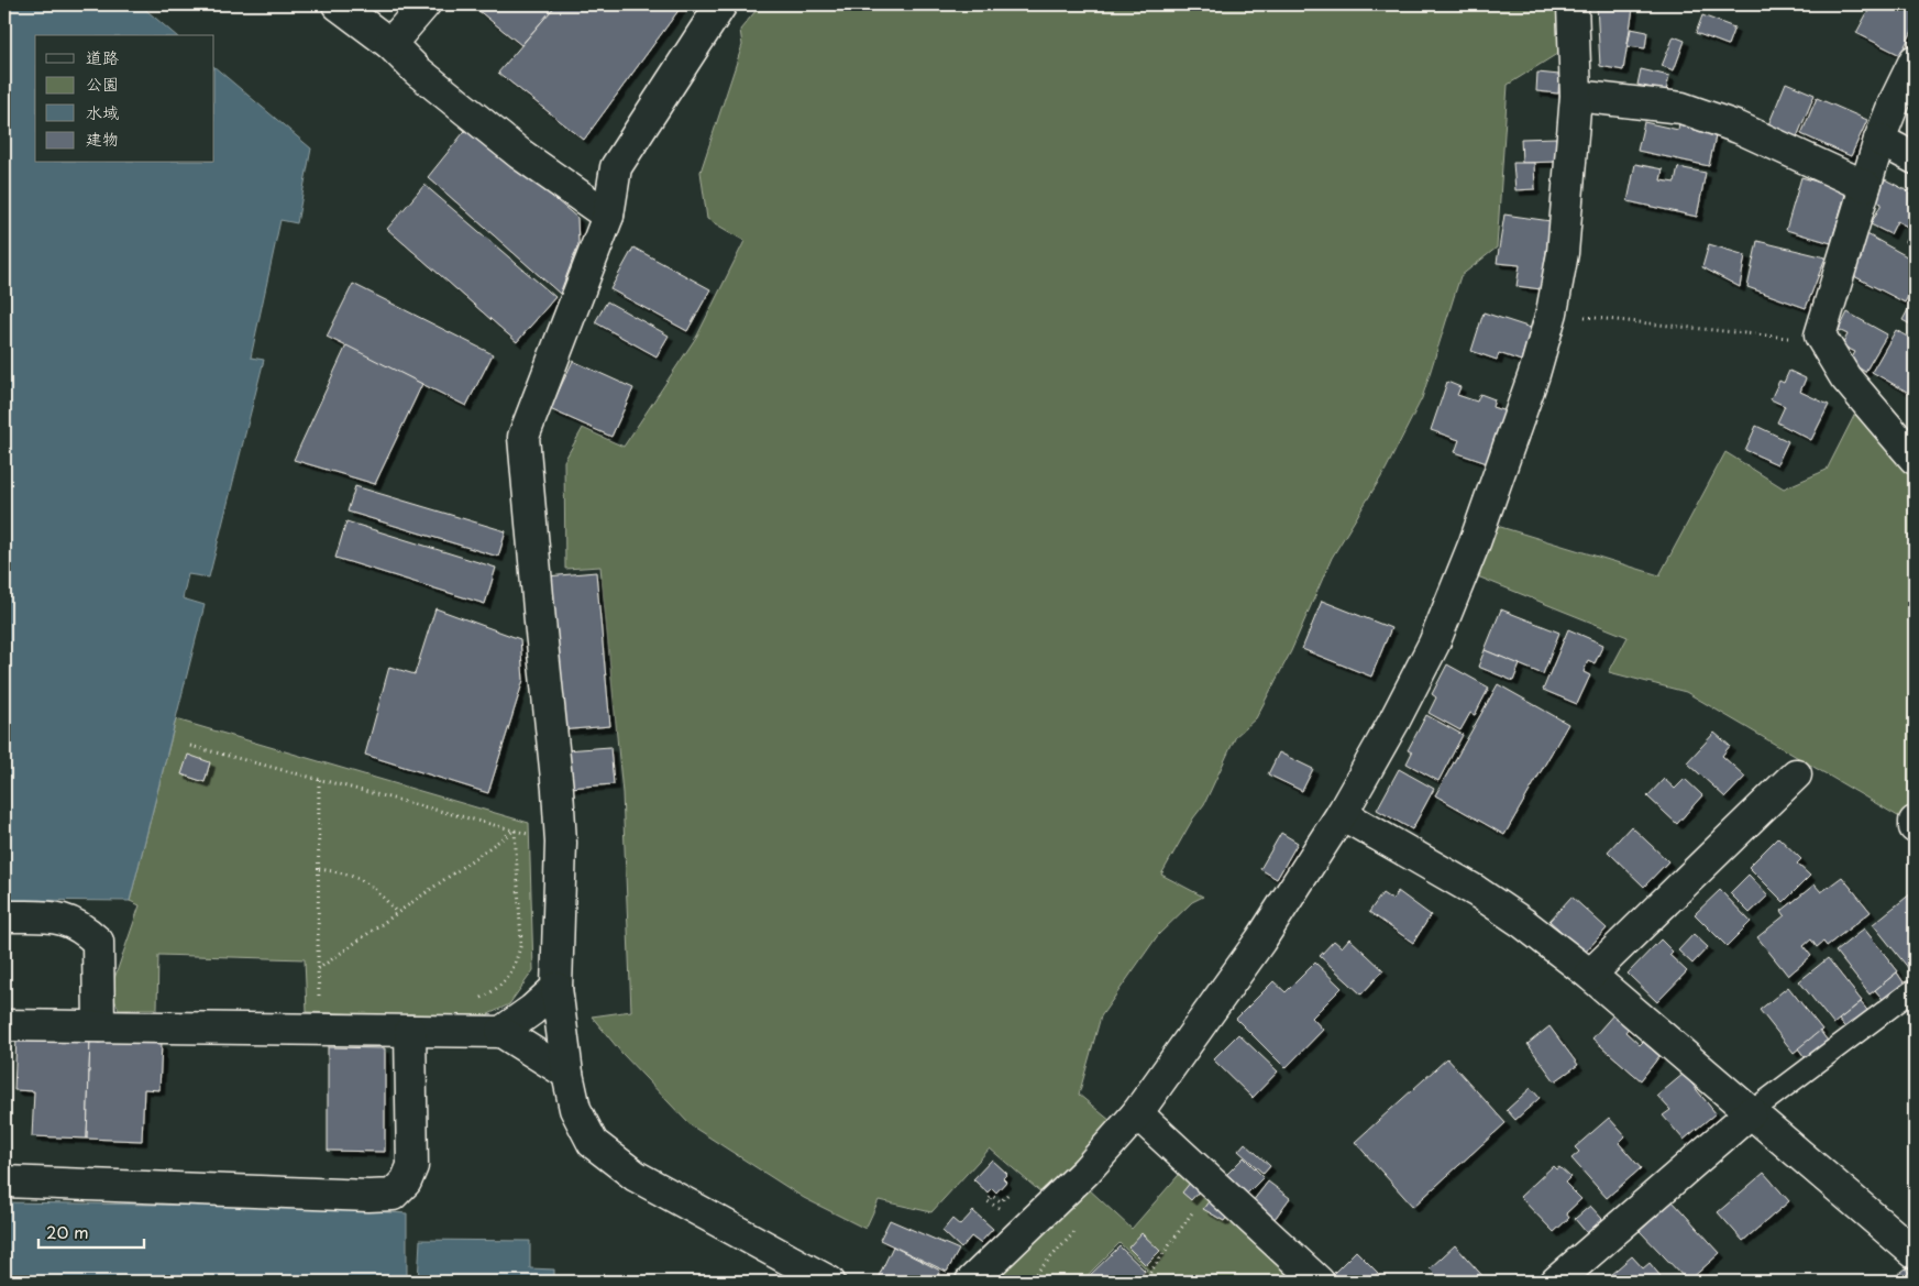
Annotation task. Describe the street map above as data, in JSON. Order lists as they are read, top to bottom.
{
  "legend": [
    "道路",
    "公園",
    "水域",
    "建物"
  ],
  "scale_bar": "20 m"
}
